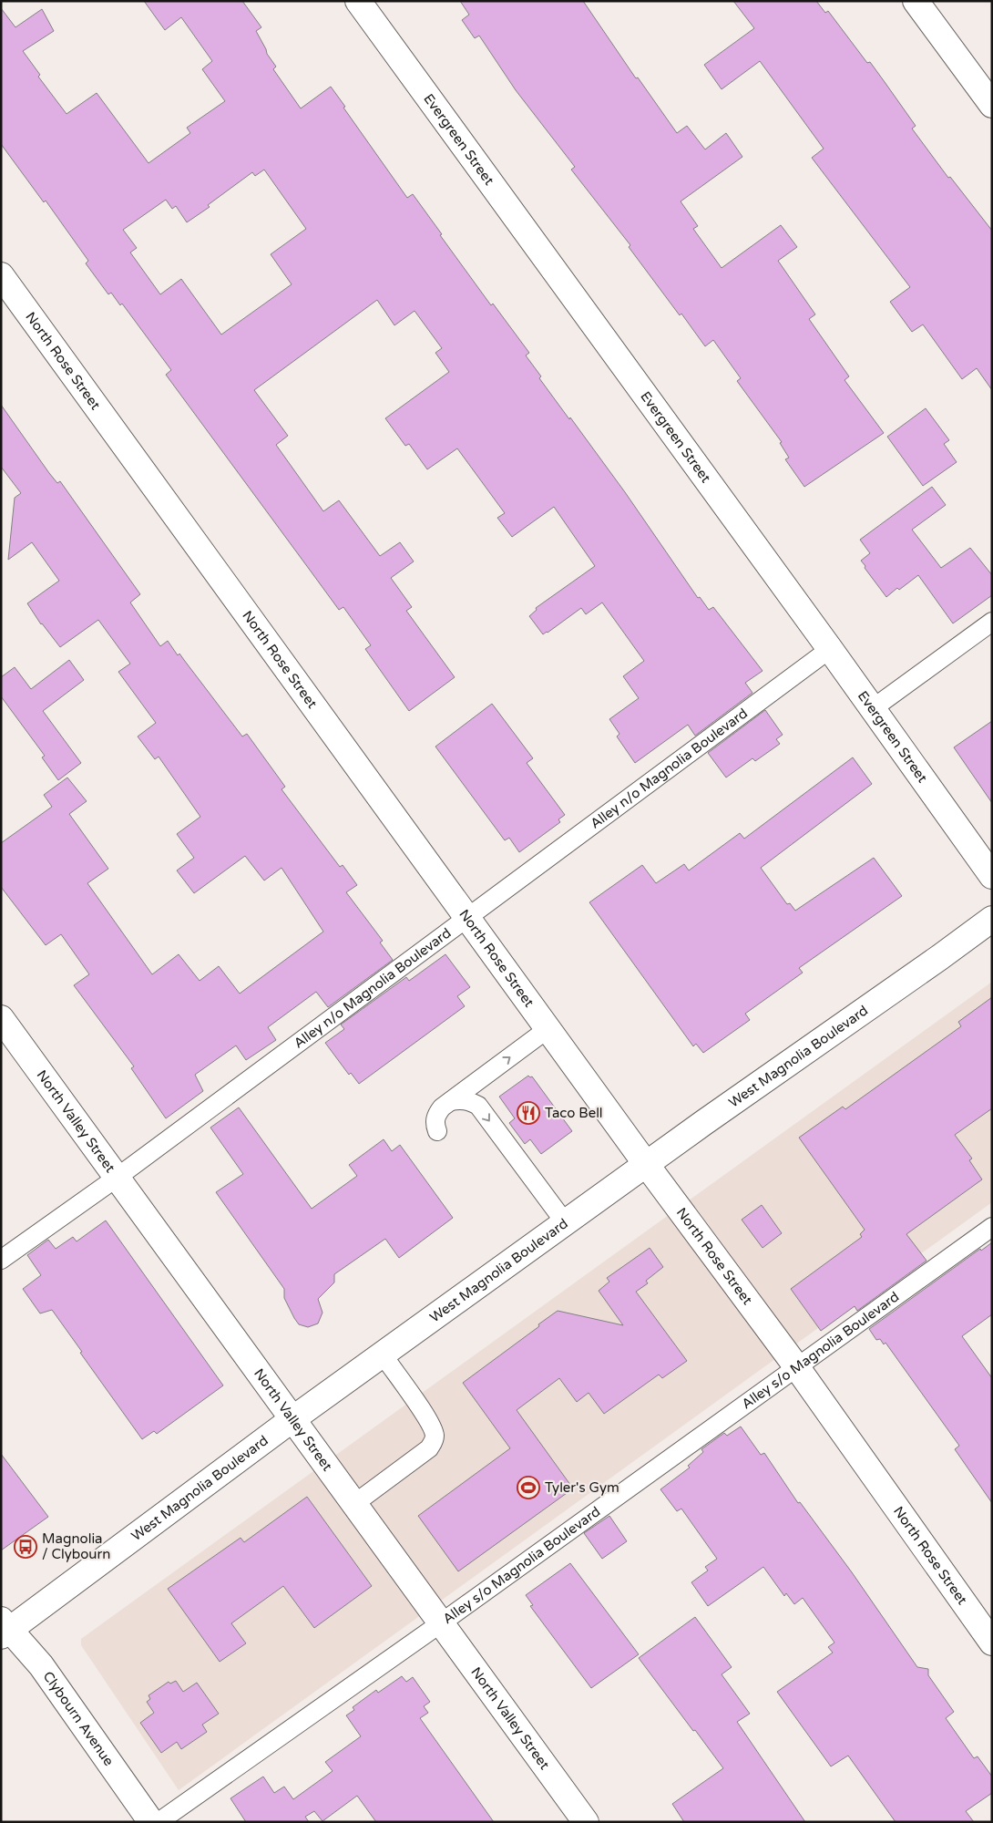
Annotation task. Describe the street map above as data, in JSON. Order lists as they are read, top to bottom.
{
  "streets": {
    "street": [
      "Evergreen Street",
      "North Rose Street",
      "West Magnolia Boulevard",
      "North Valley Street",
      "Clybourn Avenue"
    ],
    "lane": ["Alley n/o Magnolia Boulevard", "Alley s/o Magnolia Boulevard"]
  },
  "crossings": [
    ["Evergreen Street", "Alley n/o Magnolia Boulevard"],
    ["North Rose Street", "Alley n/o Magnolia Boulevard"],
    ["North Rose Street", "West Magnolia Boulevard"],
    ["North Rose Street", "Alley s/o Magnolia Boulevard"],
    ["Alley n/o Magnolia Boulevard", "North Valley Street"],
    ["West Magnolia Boulevard", "North Valley Street"],
    ["West Magnolia Boulevard", "Clybourn Avenue"],
    ["North Valley Street", "Alley s/o Magnolia Boulevard"]
  ],
  "places": {
    "restaurant": ["Taco Bell"],
    "sports": ["Tyler's Gym"],
    "bus stop": ["Magnolia / Clybourn"]
  }
}
